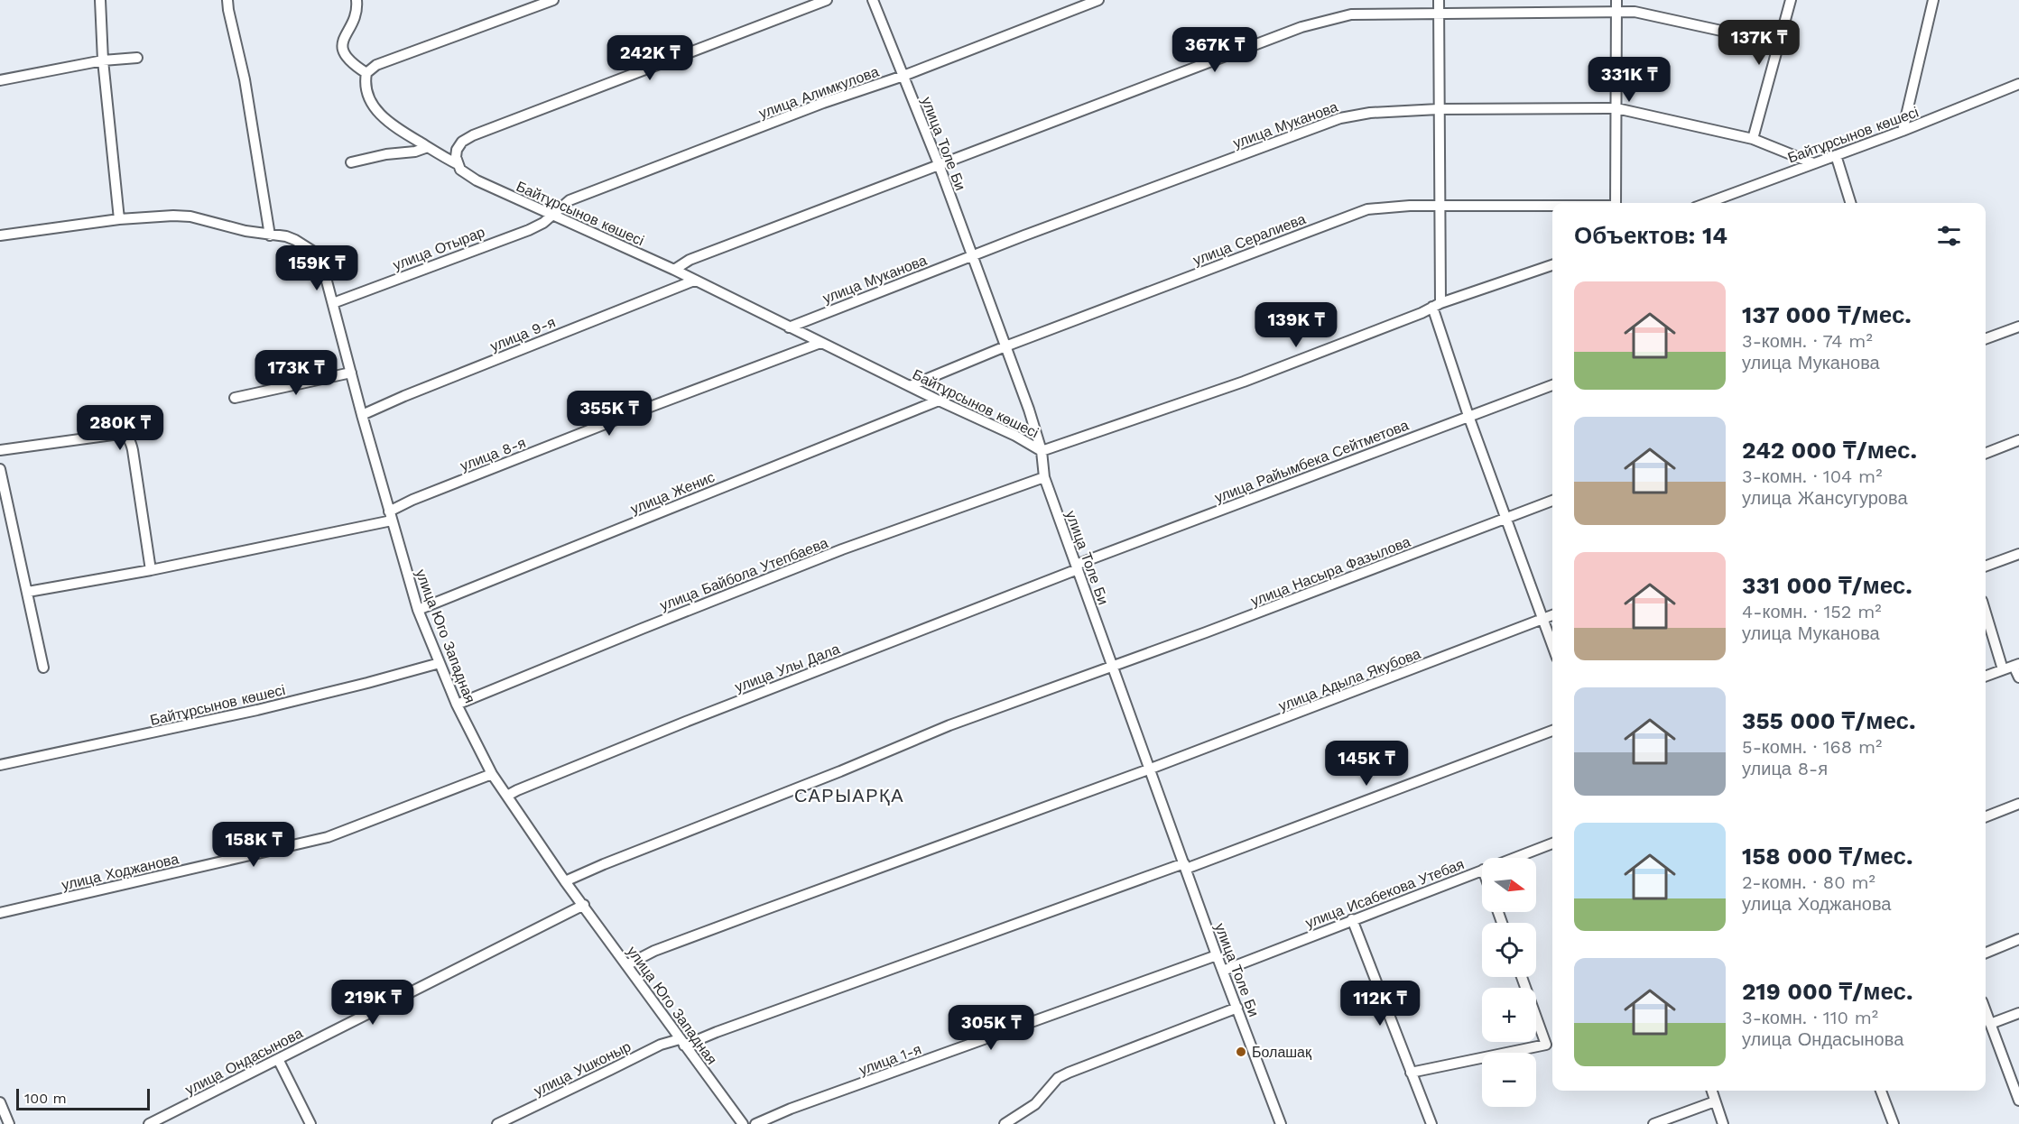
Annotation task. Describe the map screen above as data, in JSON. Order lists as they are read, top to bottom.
{
  "streets": {
    "street": [
      "улица Алимкулова",
      "улица Муканова",
      "Байтұрсынов көшесі",
      "улица Толе Би",
      "улица Сералиева",
      "улица Отырар",
      "улица 9-я",
      "улица 8-я",
      "улица Райымбека Сейтметова",
      "улица Женис",
      "улица Насыра Фазылова",
      "улица Байбола Утепбаева",
      "улица Юго Западная",
      "улица Улы Дала",
      "улица Адыла Якубова",
      "улица Ходжанова",
      "улица Исабекова Утебая",
      "улица 1-я",
      "улица Ондасынова",
      "улица Ушконыр"
    ]
  },
  "crossings": [
    ["улица Алимкулова", "Байтұрсынов көшесі"],
    ["улица Алимкулова", "улица Толе Би"],
    ["улица Алимкулова", "улица Отырар"],
    ["улица Муканова", "Байтұрсынов көшесі"],
    ["улица Муканова", "улица Толе Би"],
    ["Байтұрсынов көшесі", "улица Толе Би"],
    ["Байтұрсынов көшесі", "улица Сералиева"],
    ["Байтұрсынов көшесі", "улица Отырар"],
    ["Байтұрсынов көшесі", "улица 9-я"],
    ["Байтұрсынов көшесі", "улица 8-я"],
    ["Байтұрсынов көшесі", "улица Женис"],
    ["Байтұрсынов көшесі", "улица Юго Западная"],
    ["улица Толе Би", "улица Сералиева"],
    ["улица Толе Би", "улица Райымбека Сейтметова"],
    ["улица Толе Би", "улица Насыра Фазылова"],
    ["улица Толе Би", "улица Байбола Утепбаева"],
    ["улица Толе Би", "улица Улы Дала"],
    ["улица Толе Би", "улица Адыла Якубова"],
    ["улица Толе Би", "улица Исабекова Утебая"],
    ["улица Толе Би", "улица 1-я"],
    ["улица Толе Би", "улица Ушконыр"],
    ["улица Отырар", "улица Юго Западная"],
    ["улица 9-я", "улица Юго Западная"],
    ["улица 8-я", "улица Юго Западная"],
    ["улица Райымбека Сейтметова", "улица Улы Дала"],
    ["улица Женис", "улица Юго Западная"],
    ["улица Насыра Фазылова", "улица Юго Западная"],
    ["улица Байбола Утепбаева", "улица Юго Западная"],
    ["улица Юго Западная", "улица Улы Дала"],
    ["улица Юго Западная", "улица Адыла Якубова"],
    ["улица Юго Западная", "улица Ходжанова"],
    ["улица Юго Западная", "улица Ондасынова"],
    ["улица Юго Западная", "улица Ушконыр"]
  ],
  "districts": ["САРЫАРҚА"],
  "places": ["Болашақ"],
  "scale_bar": "100 m",
  "north": "right",
  "page": {
    "price": [
      "137K ₸",
      "367K ₸",
      "242K ₸",
      "331K ₸",
      "159K ₸",
      "139K ₸",
      "173K ₸",
      "355K ₸",
      "280K ₸",
      "145K ₸",
      "158K ₸",
      "219K ₸",
      "112K ₸",
      "305K ₸"
    ],
    "heading": "Объектов: 14",
    "list": [
      {
        "name": "137 000 ₸/мес.",
        "note": "3-комн. · 74 m² · улица Муканова"
      },
      {
        "name": "242 000 ₸/мес.",
        "note": "3-комн. · 104 m² · улица Жансугурова"
      },
      {
        "name": "331 000 ₸/мес.",
        "note": "4-комн. · 152 m² · улица Муканова"
      },
      {
        "name": "355 000 ₸/мес.",
        "note": "5-комн. · 168 m² · улица 8-я"
      },
      {
        "name": "158 000 ₸/мес.",
        "note": "2-комн. · 80 m² · улица Ходжанова"
      },
      {
        "name": "219 000 ₸/мес.",
        "note": "3-комн. · 110 m² · улица Ондасынова"
      }
    ],
    "map_buttons": ["+", "−"],
    "scale": "100 m"
  }
}
